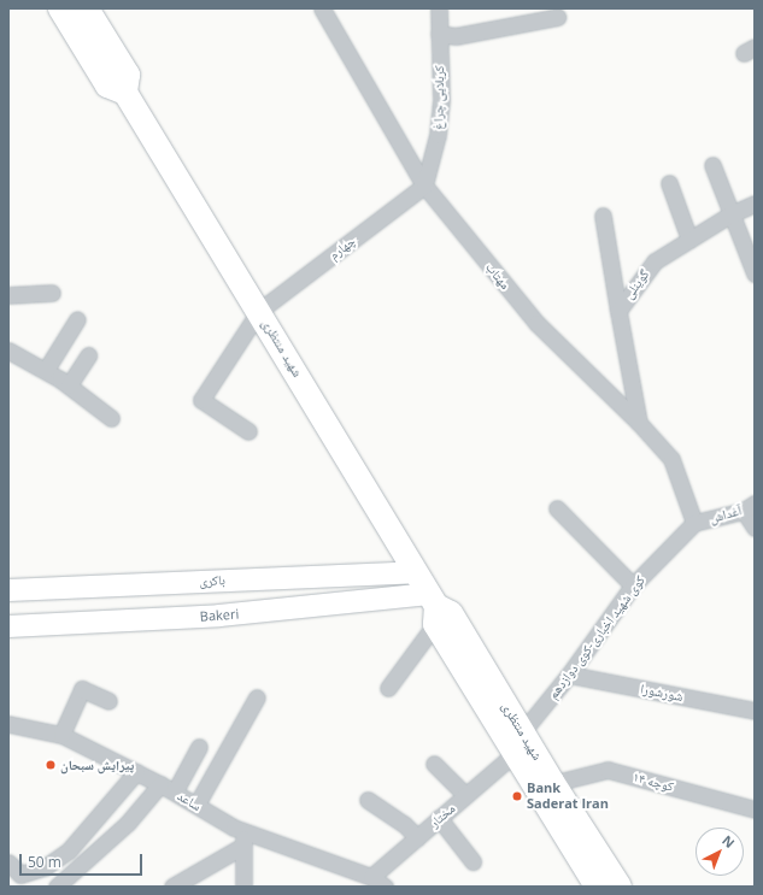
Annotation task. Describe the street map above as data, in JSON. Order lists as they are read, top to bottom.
{
  "streets": {
    "main road": ["شهید منتظری", "باکری", "Bakeri"],
    "street": [
      "کربلایی چراغ",
      "چهارم",
      "مهتاب",
      "گوینلی",
      "آغداش",
      "کوی شهید اخباری-کوی دوازدهم",
      "شورشورا",
      "کوچه ۱۴",
      "ساعد",
      "مختار"
    ]
  },
  "crossings": [
    ["کربلایی چراغ", "چهارم"],
    ["کربلایی چراغ", "مهتاب"],
    ["چهارم", "مهتاب"],
    ["چهارم", "شهید منتظری"],
    ["مهتاب", "گوینلی"],
    ["مهتاب", "آغداش"],
    ["مهتاب", "کوی شهید اخباری-کوی دوازدهم"],
    ["شهید منتظری", "باکری"],
    ["شهید منتظری", "Bakeri"],
    ["شهید منتظری", "کوی شهید اخباری-کوی دوازدهم"],
    ["شهید منتظری", "کوچه ۱۴"],
    ["شهید منتظری", "مختار"],
    ["آغداش", "کوی شهید اخباری-کوی دوازدهم"],
    ["کوی شهید اخباری-کوی دوازدهم", "شورشورا"],
    ["کوی شهید اخباری-کوی دوازدهم", "مختار"],
    ["ساعد", "مختار"]
  ],
  "places": ["پیرایش سبحان", "Bank Saderat Iran"],
  "scale_bar": "50 m",
  "north": "top right"
}
